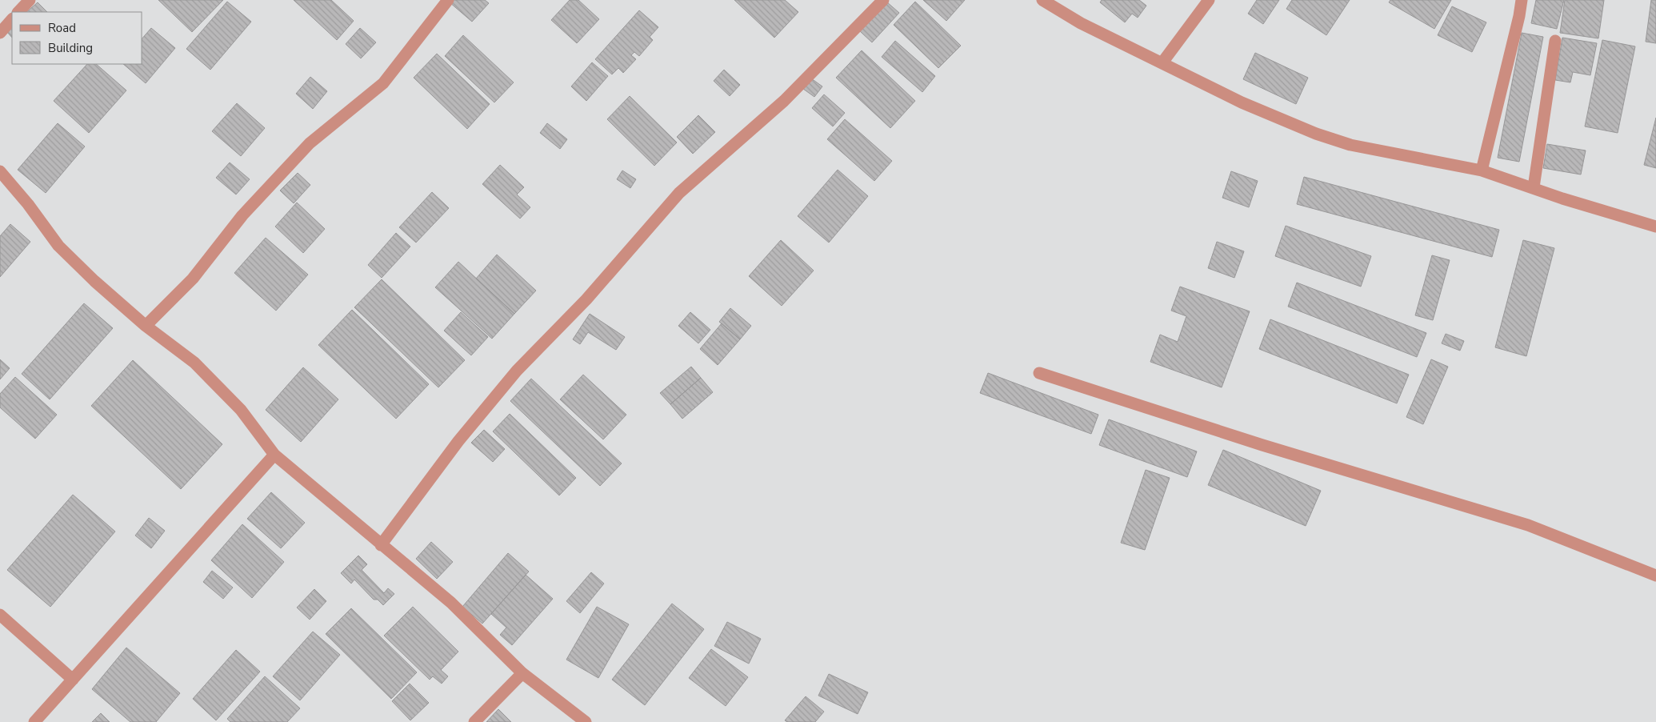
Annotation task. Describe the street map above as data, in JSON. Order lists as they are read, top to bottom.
{
  "legend": ["Road", "Building"]
}
